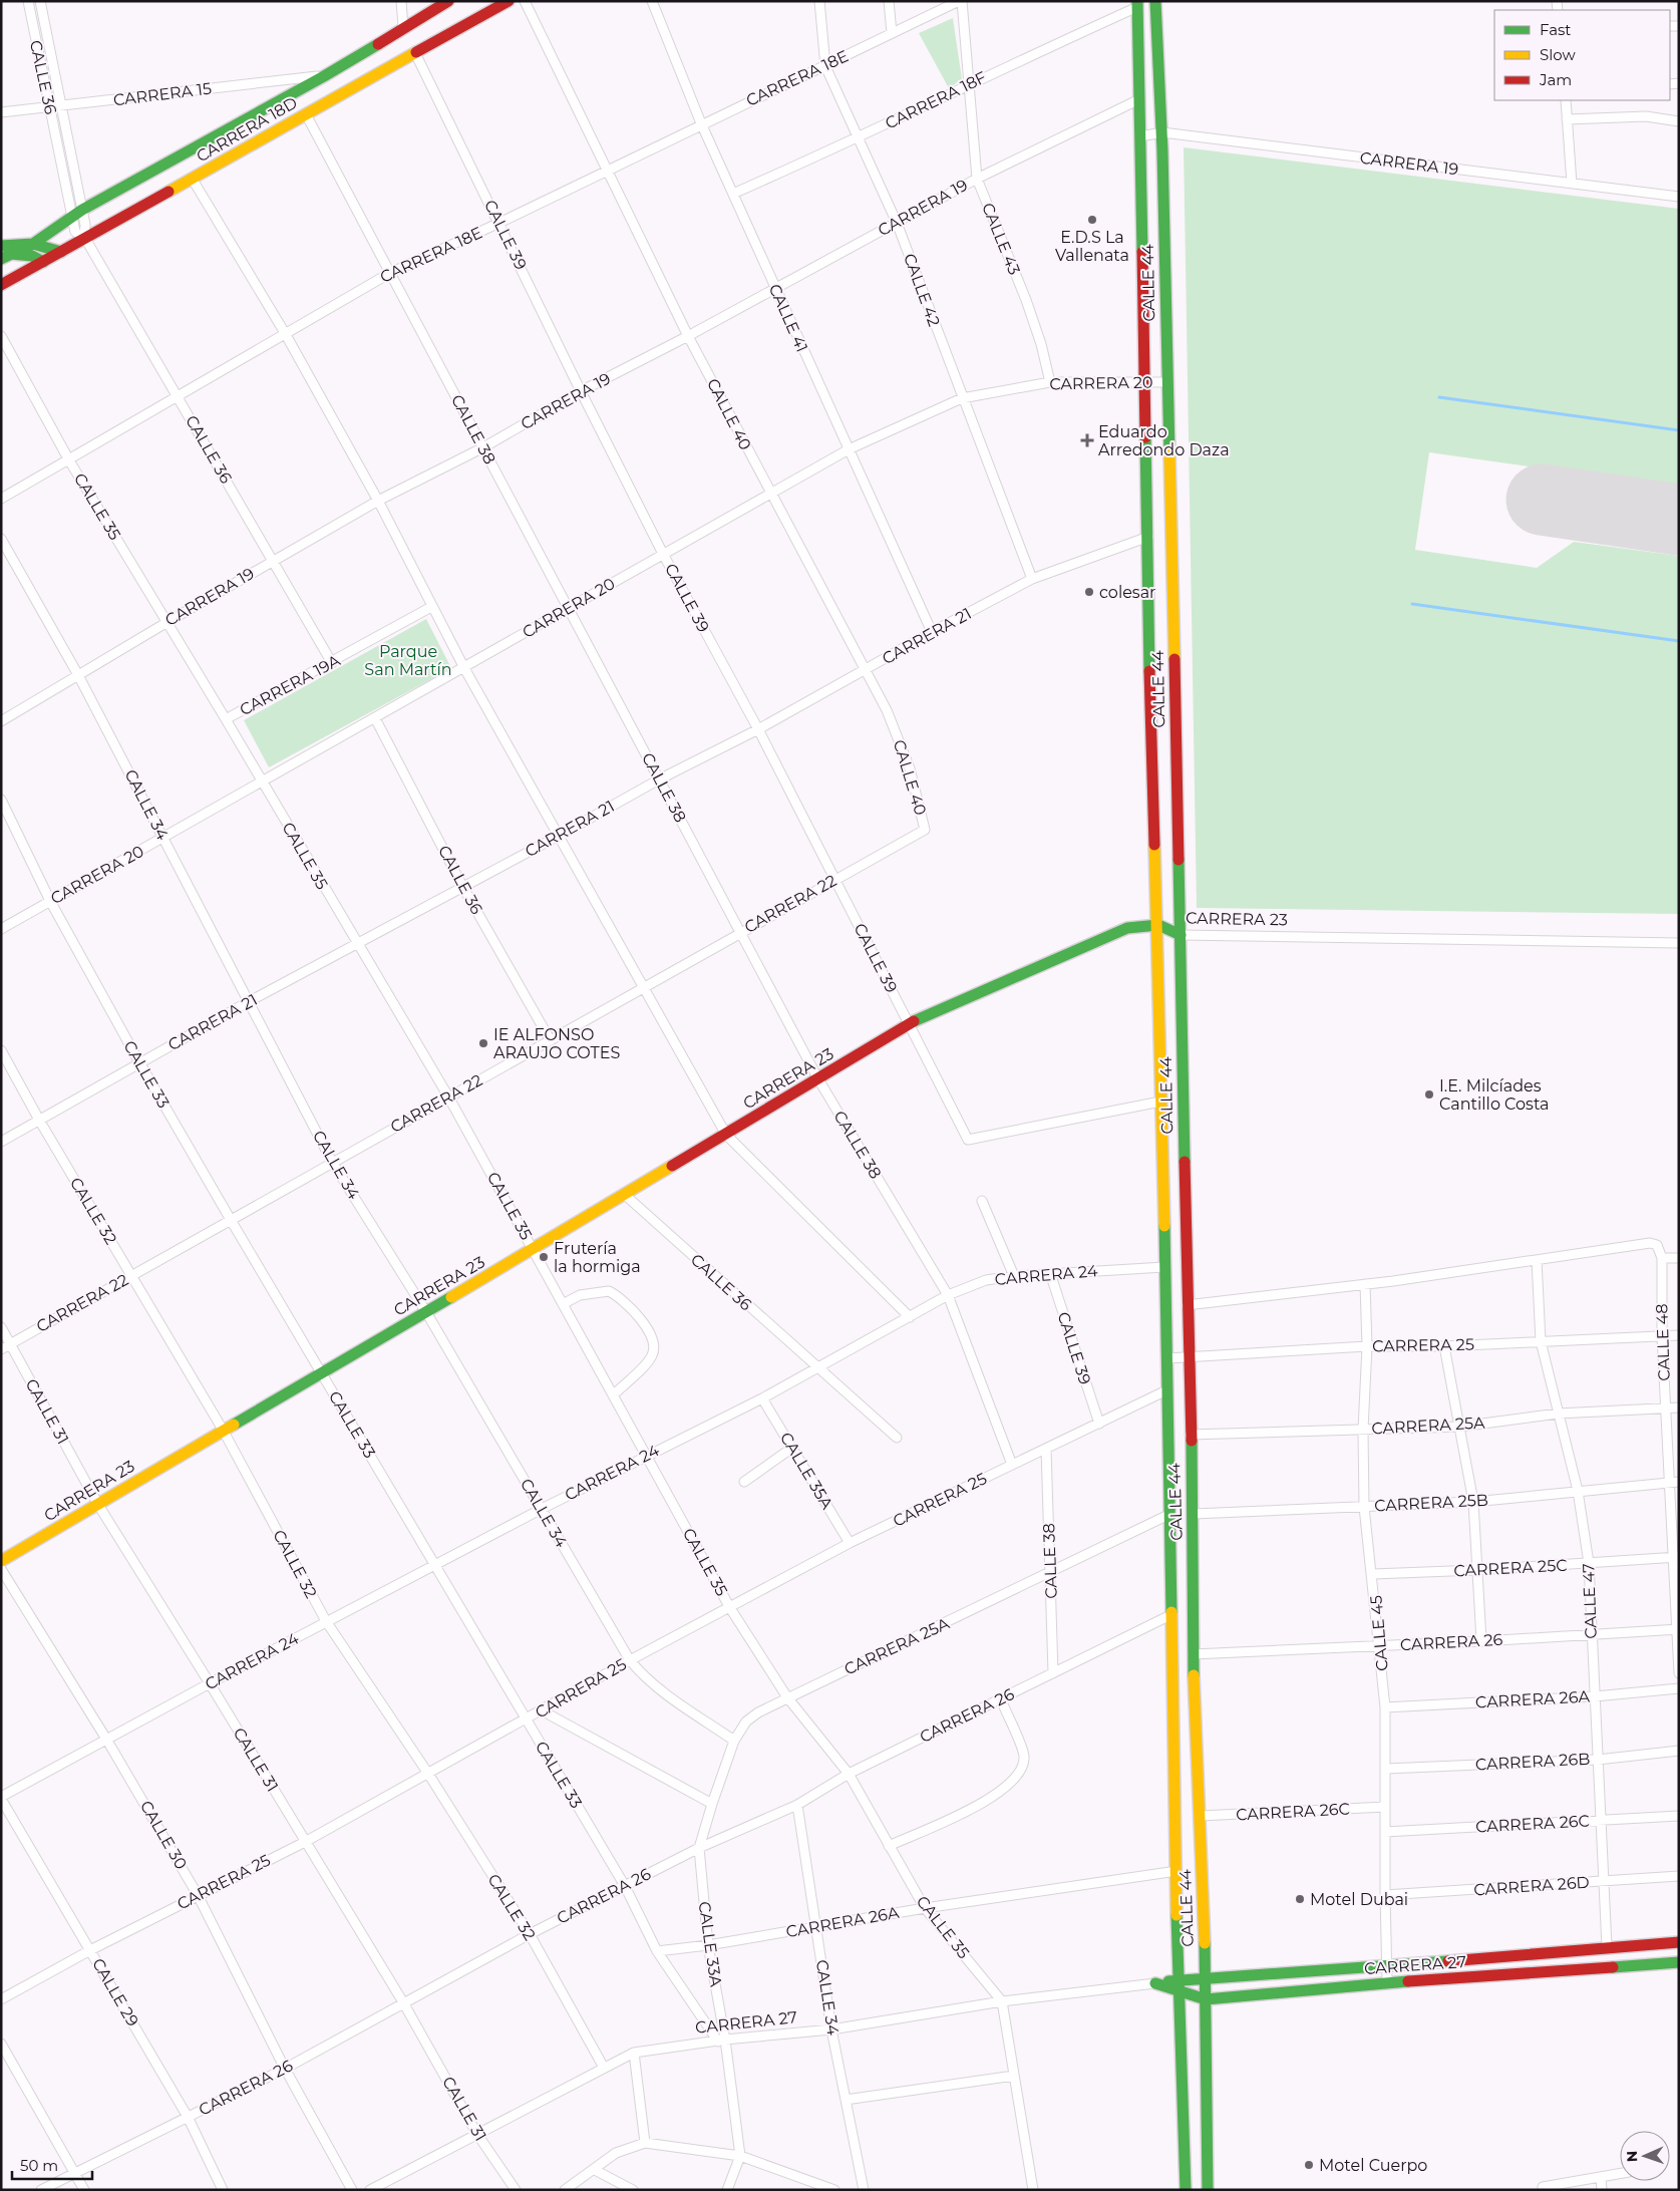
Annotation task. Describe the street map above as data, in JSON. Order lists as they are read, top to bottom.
{
  "streets": {
    "main road": [
      "CARRERA 18D",
      "CALLE 44",
      "CARRERA 23",
      "CARRERA 27"
    ],
    "street": [
      "CALLE 36",
      "CARRERA 18E",
      "CARRERA 15",
      "CARRERA 18F",
      "CARRERA 19",
      "CALLE 39",
      "CALLE 43",
      "CALLE 42",
      "CALLE 41",
      "CARRERA 20",
      "CALLE 40",
      "CALLE 38",
      "CALLE 35",
      "CARRERA 21",
      "CARRERA 19A",
      "CALLE 34",
      "CARRERA 22",
      "CALLE 33",
      "CALLE 32",
      "CARRERA 24",
      "CALLE 48",
      "CARRERA 25",
      "CALLE 31",
      "CARRERA 25A",
      "CALLE 35A",
      "CARRERA 25B",
      "CARRERA 25C",
      "CALLE 47",
      "CALLE 45",
      "CARRERA 26",
      "CARRERA 26A",
      "CARRERA 26B",
      "CARRERA 26C",
      "CALLE 30",
      "CARRERA 26D",
      "CALLE 33A",
      "CALLE 29"
    ]
  },
  "crossings": [
    ["CALLE 36", "CARRERA 18E"],
    ["CALLE 36", "CARRERA 15"],
    ["CALLE 36", "CARRERA 18D"],
    ["CALLE 36", "CARRERA 19"],
    ["CALLE 36", "CARRERA 20"],
    ["CALLE 36", "CARRERA 21"],
    ["CALLE 36", "CARRERA 19A"],
    ["CALLE 36", "CARRERA 22"],
    ["CALLE 36", "CARRERA 23"],
    ["CALLE 36", "CARRERA 24"],
    ["CARRERA 18E", "CALLE 39"],
    ["CARRERA 18E", "CALLE 43"],
    ["CARRERA 18E", "CALLE 42"],
    ["CARRERA 18E", "CALLE 41"],
    ["CARRERA 18E", "CALLE 40"],
    ["CARRERA 18E", "CALLE 38"],
    ["CARRERA 18E", "CALLE 35"],
    ["CARRERA 15", "CARRERA 18D"],
    ["CARRERA 18F", "CALLE 43"],
    ["CARRERA 18F", "CALLE 44"],
    ["CARRERA 18F", "CALLE 42"],
    ["CARRERA 18F", "CALLE 41"],
    ["CARRERA 18D", "CALLE 39"],
    ["CARRERA 18D", "CALLE 38"],
    ["CARRERA 19", "CALLE 39"],
    ["CARRERA 19", "CALLE 43"],
    ["CARRERA 19", "CALLE 44"],
    ["CARRERA 19", "CALLE 42"],
    ["CARRERA 19", "CALLE 41"],
    ["CARRERA 19", "CALLE 40"],
    ["CARRERA 19", "CALLE 38"],
    ["CARRERA 19", "CALLE 35"],
    ["CARRERA 19", "CALLE 34"],
    ["CALLE 39", "CALLE 44"],
    ["CALLE 39", "CARRERA 20"],
    ["CALLE 39", "CARRERA 21"],
    ["CALLE 39", "CARRERA 22"],
    ["CALLE 39", "CARRERA 23"],
    ["CALLE 39", "CARRERA 24"],
    ["CALLE 39", "CARRERA 25"],
    ["CALLE 43", "CARRERA 20"],
    ["CALLE 44", "CARRERA 20"],
    ["CALLE 44", "CARRERA 21"],
    ["CALLE 44", "CARRERA 23"],
    ["CALLE 44", "CARRERA 24"],
    ["CALLE 44", "CARRERA 25"],
    ["CALLE 44", "CARRERA 25A"],
    ["CALLE 44", "CARRERA 25B"],
    ["CALLE 44", "CARRERA 26"],
    ["CALLE 44", "CARRERA 26A"],
    ["CALLE 44", "CARRERA 26C"],
    ["CALLE 44", "CARRERA 27"],
    ["CALLE 42", "CARRERA 20"],
    ["CALLE 42", "CARRERA 21"],
    ["CALLE 41", "CARRERA 20"],
    ["CALLE 41", "CARRERA 21"],
    ["CARRERA 20", "CALLE 40"],
    ["CARRERA 20", "CALLE 38"],
    ["CARRERA 20", "CALLE 35"],
    ["CARRERA 20", "CALLE 34"],
    ["CARRERA 20", "CALLE 33"],
    ["CALLE 40", "CARRERA 21"],
    ["CALLE 40", "CARRERA 22"],
    ["CALLE 38", "CARRERA 21"],
    ["CALLE 38", "CARRERA 22"],
    ["CALLE 38", "CARRERA 23"],
    ["CALLE 38", "CARRERA 24"],
    ["CALLE 38", "CARRERA 25"],
    ["CALLE 38", "CARRERA 25A"],
    ["CALLE 38", "CARRERA 26"],
    ["CALLE 35", "CARRERA 21"],
    ["CALLE 35", "CARRERA 19A"],
    ["CALLE 35", "CARRERA 22"],
    ["CALLE 35", "CARRERA 23"],
    ["CALLE 35", "CARRERA 24"],
    ["CALLE 35", "CARRERA 25"],
    ["CALLE 35", "CARRERA 25A"],
    ["CALLE 35", "CARRERA 26"],
    ["CALLE 35", "CARRERA 26A"],
    ["CALLE 35", "CARRERA 27"],
    ["CARRERA 21", "CALLE 34"],
    ["CARRERA 21", "CALLE 33"],
    ["CARRERA 21", "CALLE 32"],
    ["CALLE 34", "CARRERA 22"],
    ["CALLE 34", "CARRERA 23"],
    ["CALLE 34", "CARRERA 24"],
    ["CALLE 34", "CARRERA 25"],
    ["CALLE 34", "CARRERA 25A"],
    ["CALLE 34", "CARRERA 26"],
    ["CALLE 34", "CARRERA 26A"],
    ["CALLE 34", "CARRERA 27"],
    ["CARRERA 22", "CALLE 33"],
    ["CARRERA 22", "CALLE 32"],
    ["CARRERA 22", "CALLE 31"],
    ["CARRERA 23", "CALLE 33"],
    ["CARRERA 23", "CALLE 32"],
    ["CARRERA 23", "CALLE 31"],
    ["CALLE 33", "CARRERA 24"],
    ["CALLE 33", "CARRERA 25"],
    ["CALLE 33", "CARRERA 26"],
    ["CALLE 33", "CARRERA 26A"],
    ["CALLE 33", "CALLE 33A"],
    ["CALLE 33", "CARRERA 27"],
    ["CALLE 32", "CARRERA 24"],
    ["CALLE 32", "CARRERA 25"],
    ["CALLE 32", "CARRERA 26"],
    ["CALLE 32", "CARRERA 27"],
    ["CARRERA 24", "CALLE 31"],
    ["CARRERA 24", "CALLE 35A"],
    ["CARRERA 24", "CALLE 30"],
    ["CARRERA 24", "CALLE 29"],
    ["CALLE 48", "CARRERA 25"],
    ["CALLE 48", "CARRERA 25A"],
    ["CALLE 48", "CARRERA 25B"],
    ["CALLE 48", "CARRERA 25C"],
    ["CALLE 48", "CARRERA 26"],
    ["CARRERA 25", "CALLE 31"],
    ["CARRERA 25", "CALLE 35A"],
    ["CARRERA 25", "CALLE 47"],
    ["CARRERA 25", "CALLE 45"],
    ["CARRERA 25", "CALLE 30"],
    ["CARRERA 25", "CALLE 29"],
    ["CALLE 31", "CARRERA 26"],
    ["CALLE 31", "CARRERA 27"],
    ["CARRERA 25A", "CALLE 47"],
    ["CARRERA 25A", "CALLE 45"],
    ["CARRERA 25A", "CARRERA 26"],
    ["CARRERA 25A", "CALLE 33A"],
    ["CARRERA 25B", "CALLE 47"],
    ["CARRERA 25B", "CALLE 45"],
    ["CARRERA 25C", "CALLE 47"],
    ["CARRERA 25C", "CALLE 45"],
    ["CALLE 47", "CARRERA 26"],
    ["CALLE 47", "CARRERA 26A"],
    ["CALLE 47", "CARRERA 26B"],
    ["CALLE 47", "CARRERA 26C"],
    ["CALLE 47", "CARRERA 26D"],
    ["CALLE 47", "CARRERA 27"],
    ["CALLE 45", "CARRERA 26"],
    ["CALLE 45", "CARRERA 26A"],
    ["CALLE 45", "CARRERA 26B"],
    ["CALLE 45", "CARRERA 26C"],
    ["CALLE 45", "CARRERA 26D"],
    ["CALLE 45", "CARRERA 27"],
    ["CARRERA 26", "CALLE 30"],
    ["CARRERA 26", "CALLE 33A"],
    ["CARRERA 26", "CALLE 29"],
    ["CARRERA 26A", "CALLE 33A"],
    ["CALLE 33A", "CARRERA 27"]
  ],
  "parks": ["Parque San Martín"],
  "places": {
    "other": [
      "E.D.S La Vallenata",
      "colesar",
      "IE ALFONSO ARAUJO COTES",
      "I.E. Milcíades Cantillo Costa",
      "Frutería la hormiga",
      "Motel Dubai",
      "Motel Cuerpo"
    ],
    "health": ["Eduardo Arredondo Daza"]
  },
  "legend": ["Fast", "Slow", "Jam"],
  "scale_bar": "50 m",
  "north": "left"
}
